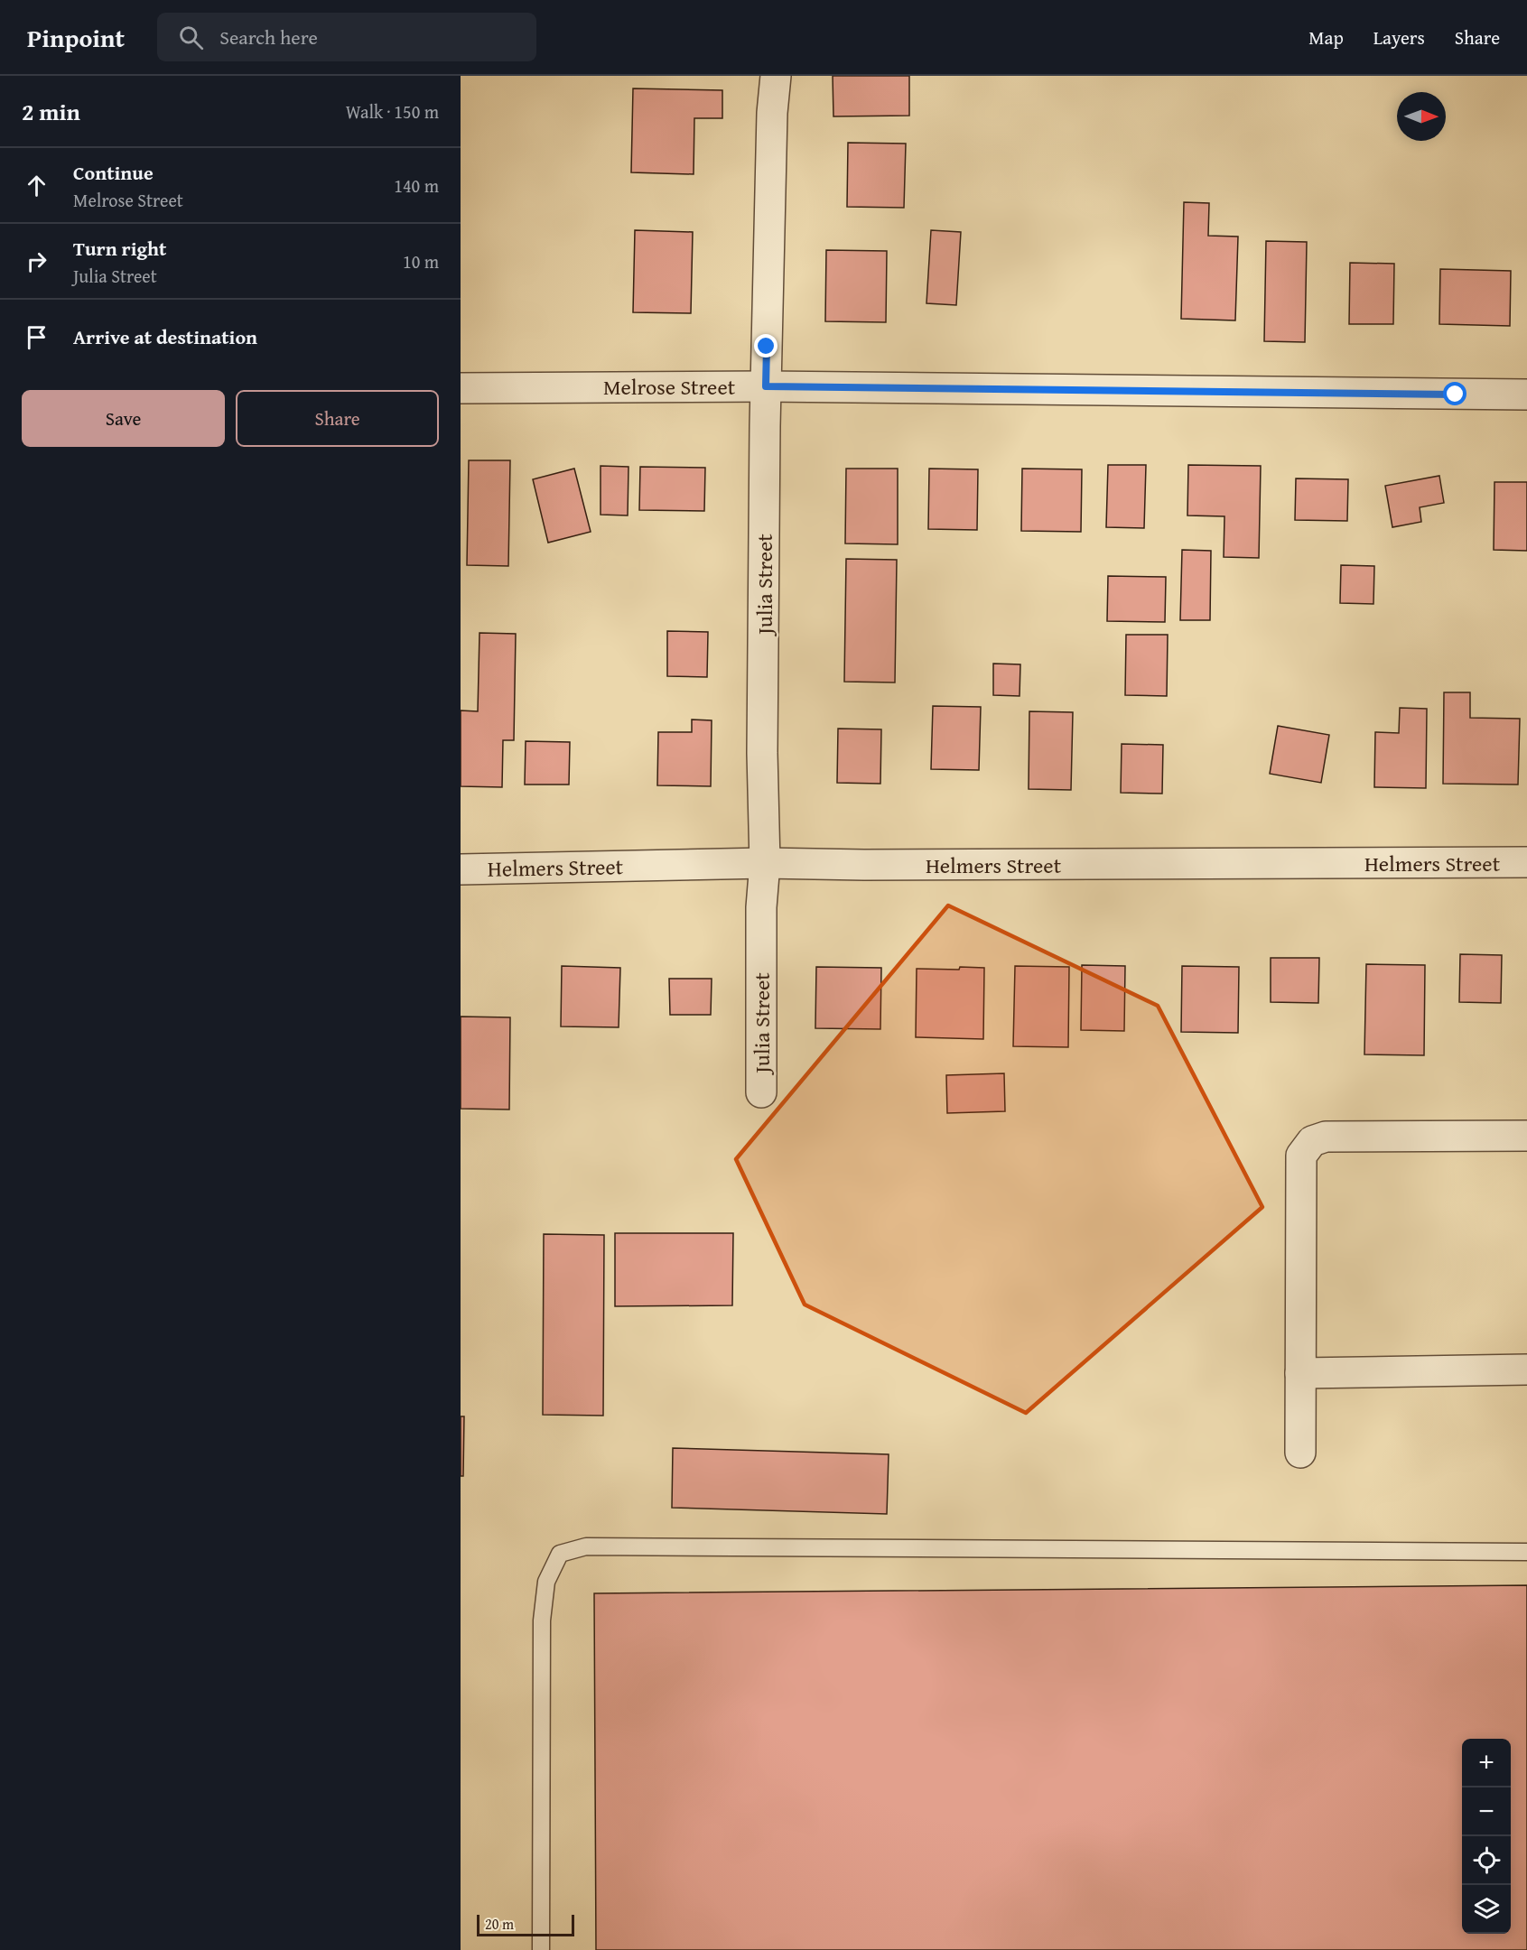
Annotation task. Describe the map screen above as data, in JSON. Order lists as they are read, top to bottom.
{
  "streets": {
    "street": ["Melrose Street", "Julia Street", "Helmers Street"]
  },
  "crossings": [
    ["Melrose Street", "Julia Street"],
    ["Julia Street", "Helmers Street"]
  ],
  "scale_bar": "20 m",
  "north": "right",
  "page": {
    "header": "Pinpoint",
    "search": "Search here",
    "nav": ["Map", "Layers", "Share"],
    "heading": ["2 min", "Walk · 150 m"],
    "list": [
      ["Continue", "Melrose Street", "140 m"],
      ["Turn right", "Julia Street", "10 m"],
      "Arrive at destination"
    ],
    "buttons": ["Save", "Share"],
    "map_buttons": ["+", "−"],
    "scale": "20 m"
  }
}
